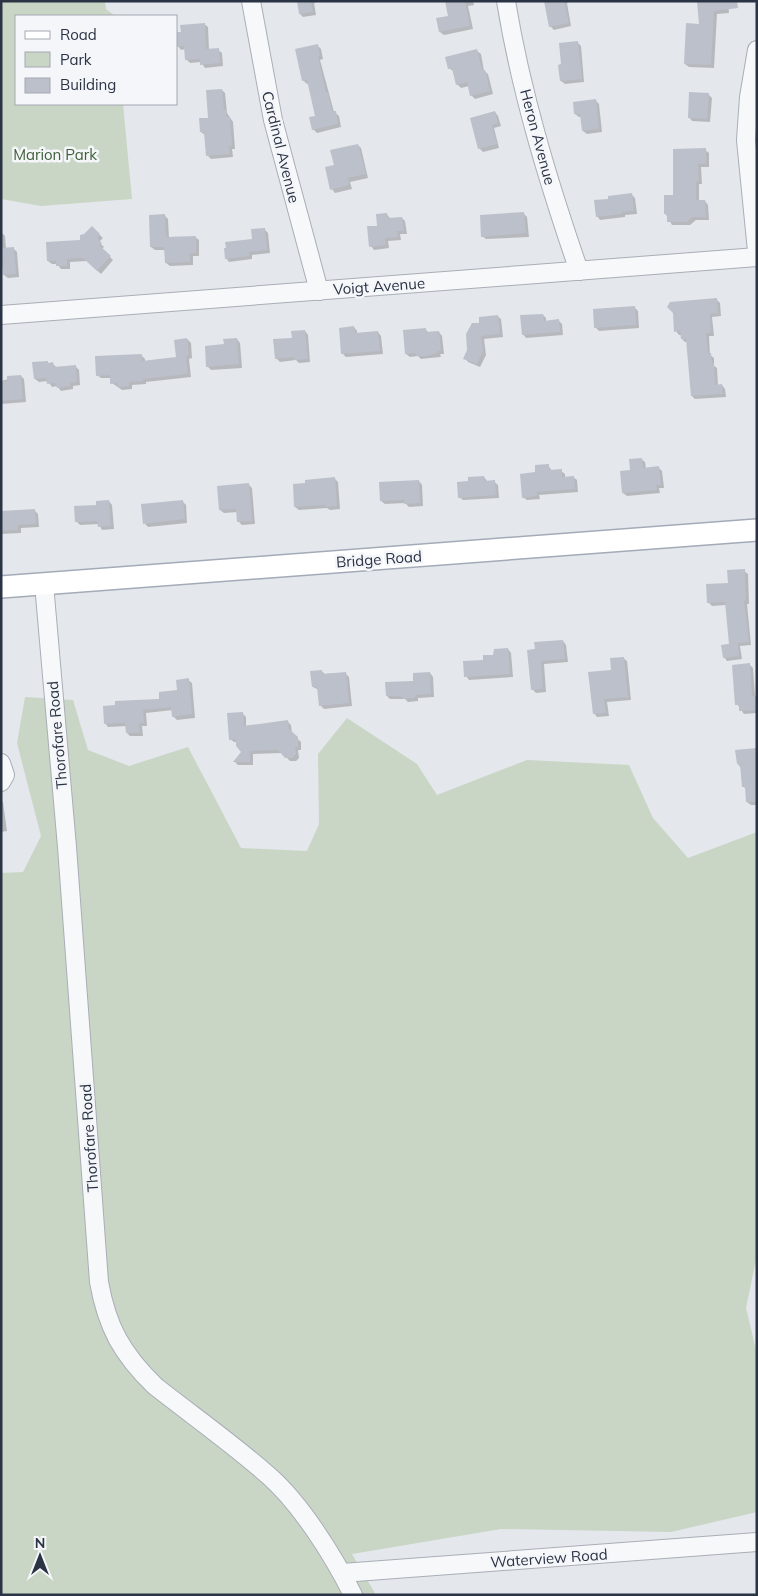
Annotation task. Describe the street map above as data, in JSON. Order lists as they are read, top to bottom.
{
  "streets": {
    "main road": ["Bridge Road"],
    "street": [
      "Heron Avenue",
      "Cardinal Avenue",
      "Voigt Avenue",
      "Thorofare Road",
      "Waterview Road"
    ]
  },
  "crossings": [
    ["Heron Avenue", "Voigt Avenue"],
    ["Cardinal Avenue", "Voigt Avenue"],
    ["Bridge Road", "Thorofare Road"],
    ["Thorofare Road", "Waterview Road"]
  ],
  "parks": ["Marion Park"],
  "legend": ["Road", "Park", "Building"],
  "north": "top"
}
